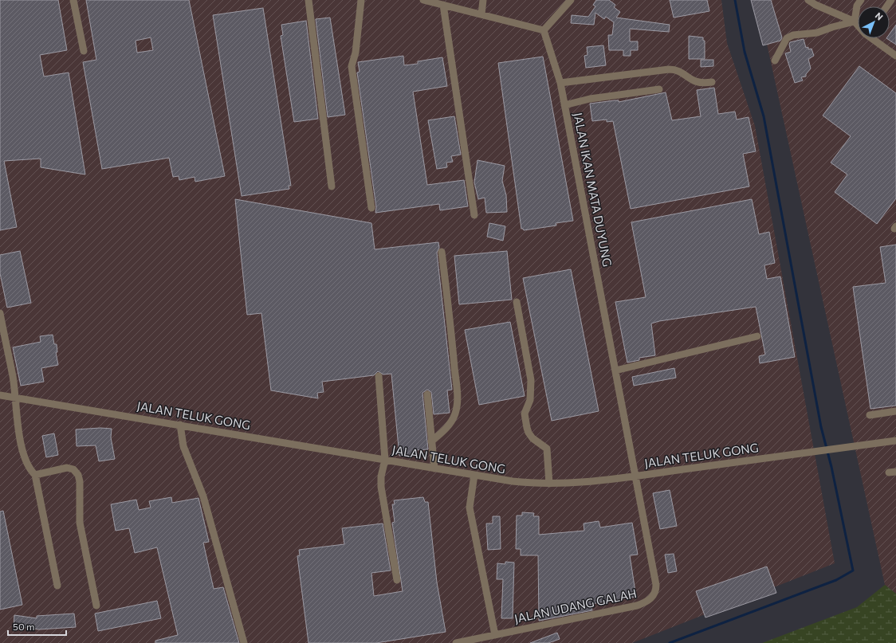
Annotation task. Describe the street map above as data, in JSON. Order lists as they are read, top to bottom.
{
  "streets": {
    "street": ["JALAN IKAN MATA DUYUNG", "JALAN TELUK GONG", "JALAN UDANG GALAH"]
  },
  "crossings": [
    ["JALAN IKAN MATA DUYUNG", "JALAN TELUK GONG"],
    ["JALAN IKAN MATA DUYUNG", "JALAN UDANG GALAH"],
    ["JALAN TELUK GONG", "JALAN UDANG GALAH"]
  ],
  "scale_bar": "50 m",
  "north": "top right"
}
